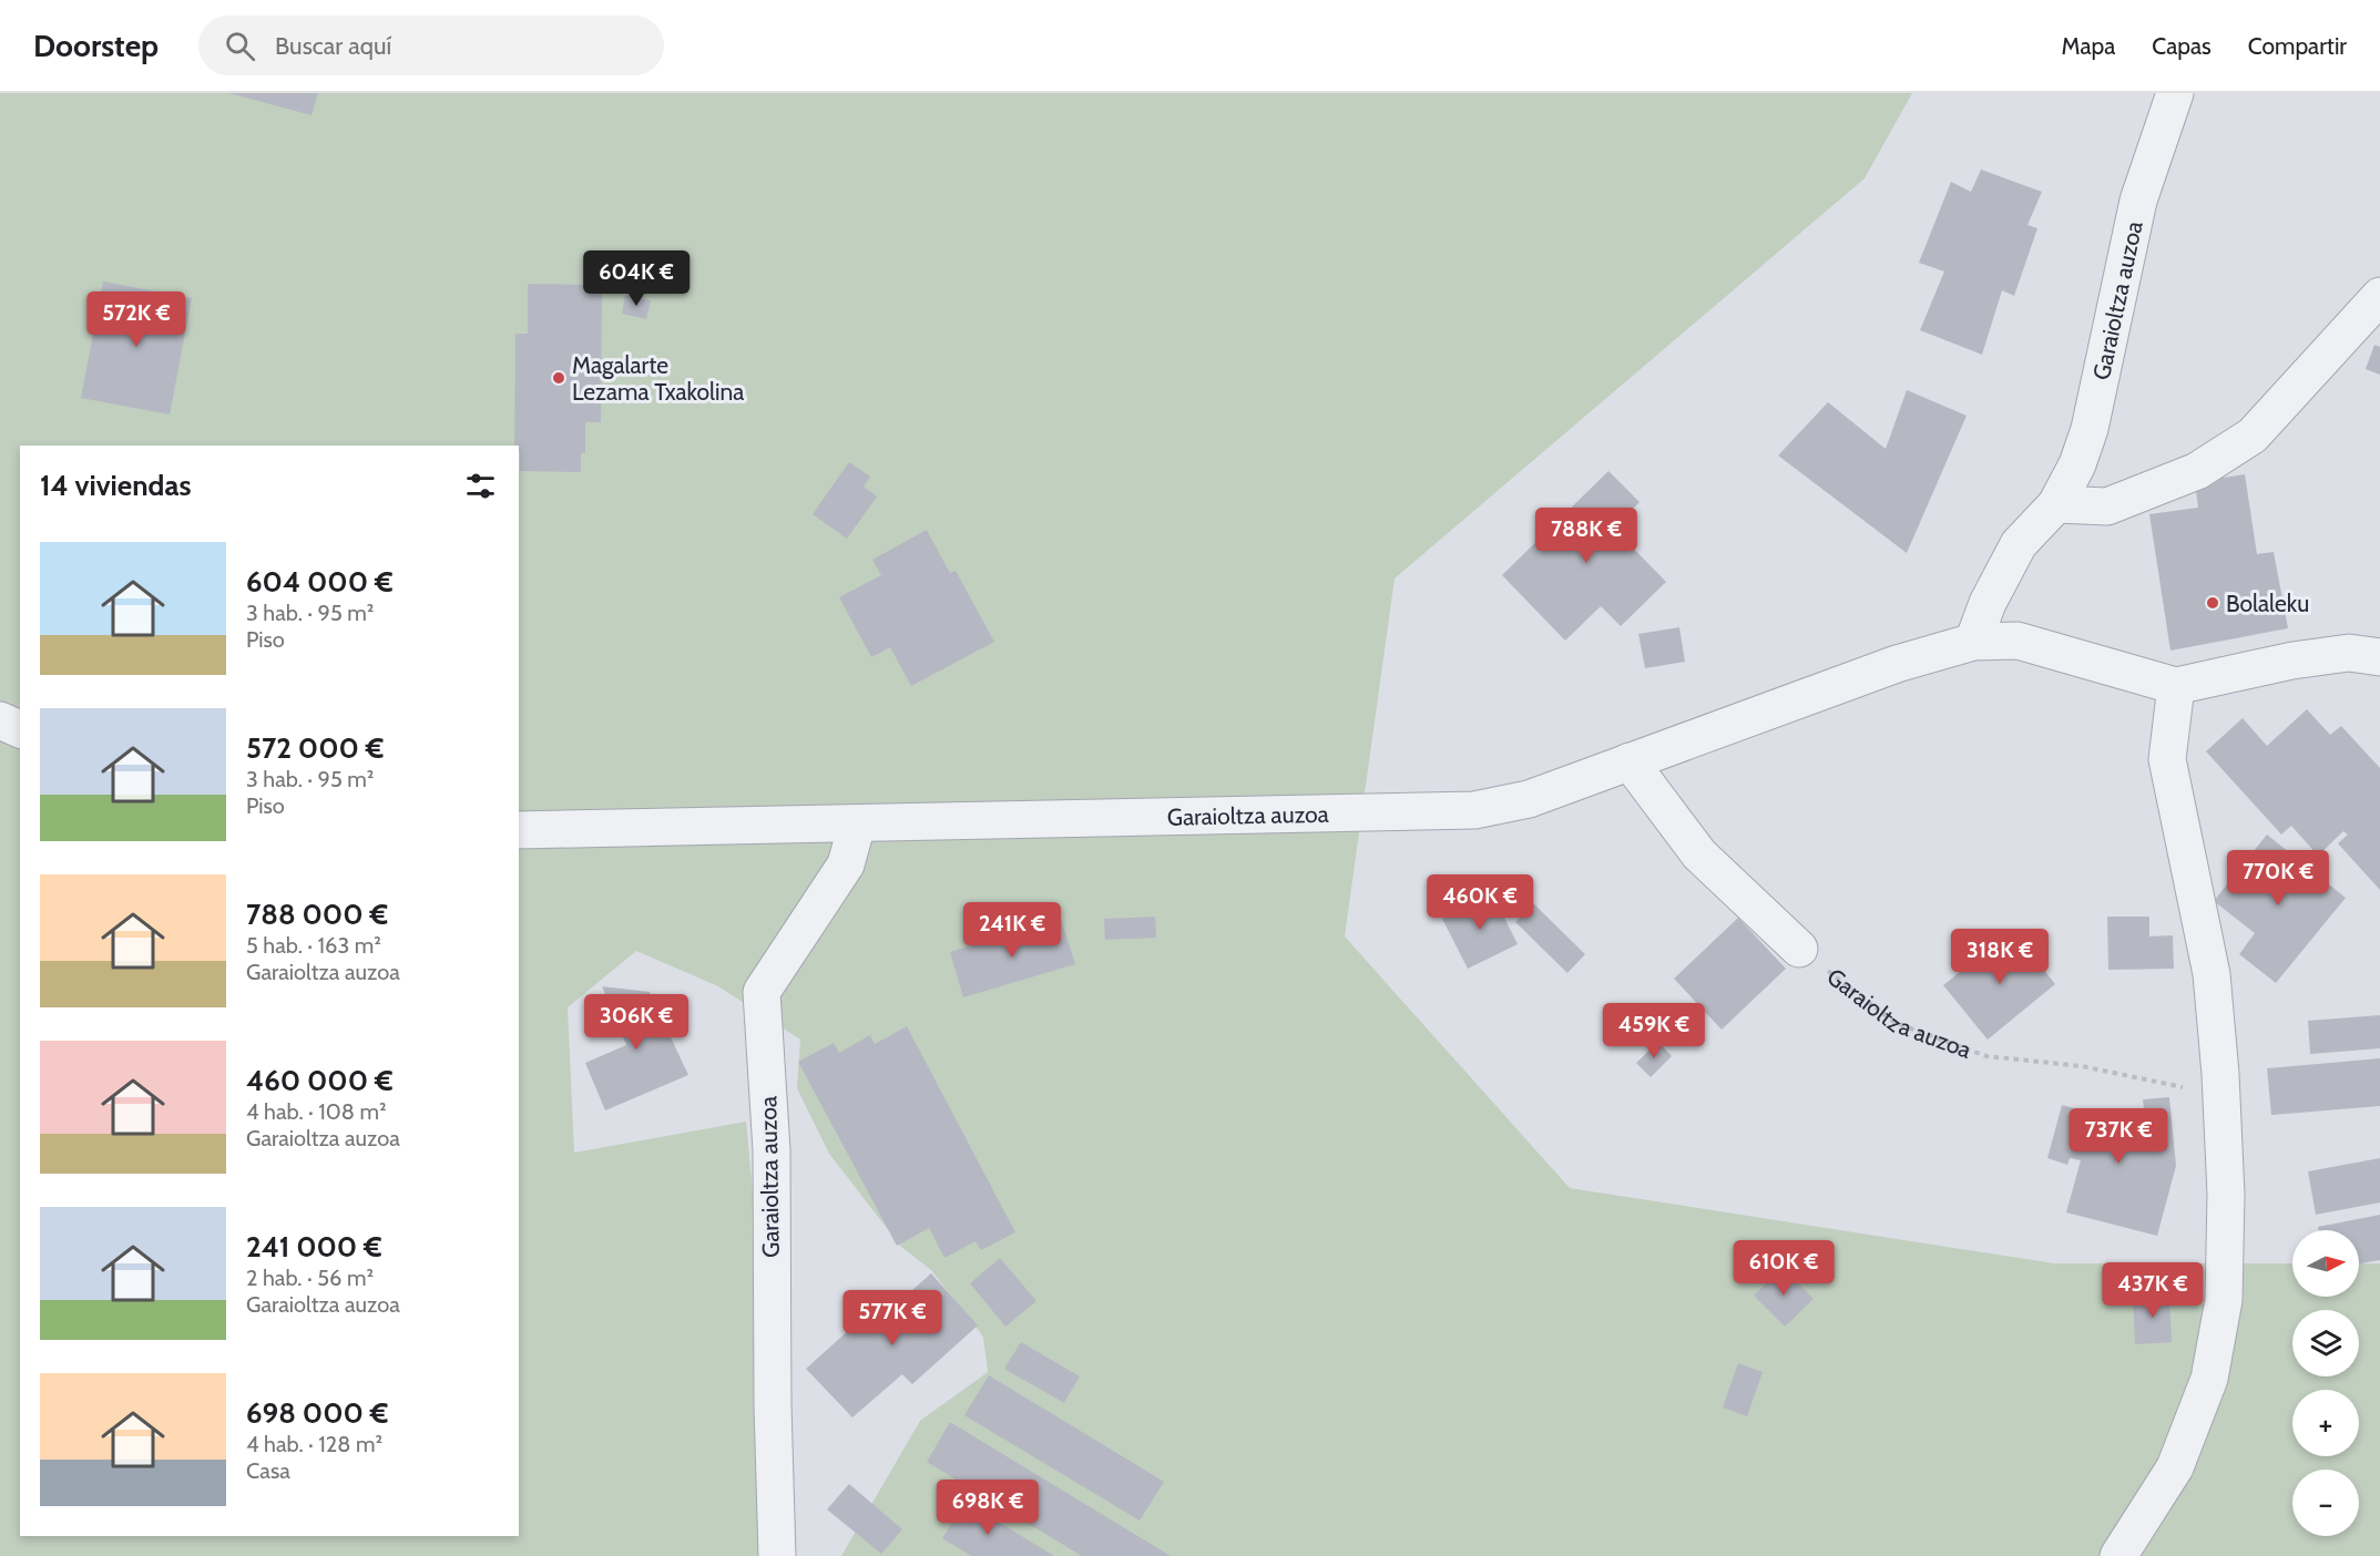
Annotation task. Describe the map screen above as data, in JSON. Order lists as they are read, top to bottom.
{
  "streets": {
    "street": ["Garaioltza auzoa"]
  },
  "places": ["Magalarte Lezama Txakolina", "Bolaleku"],
  "north": "right",
  "page": {
    "header": "Doorstep",
    "search": "Buscar aquí",
    "nav": ["Mapa", "Capas", "Compartir"],
    "price": [
      "604K €",
      "572K €",
      "788K €",
      "770K €",
      "460K €",
      "241K €",
      "318K €",
      "306K €",
      "459K €",
      "737K €",
      "610K €",
      "437K €",
      "577K €",
      "698K €"
    ],
    "heading": "14 viviendas",
    "list": [
      {
        "name": "604 000 €",
        "note": "3 hab. · 95 m² · Piso"
      },
      {
        "name": "572 000 €",
        "note": "3 hab. · 95 m² · Piso"
      },
      {
        "name": "788 000 €",
        "note": "5 hab. · 163 m² · Garaioltza auzoa"
      },
      {
        "name": "460 000 €",
        "note": "4 hab. · 108 m² · Garaioltza auzoa"
      },
      {
        "name": "241 000 €",
        "note": "2 hab. · 56 m² · Garaioltza auzoa"
      },
      {
        "name": "698 000 €",
        "note": "4 hab. · 128 m² · Casa"
      }
    ],
    "map_buttons": ["+", "−"]
  }
}
